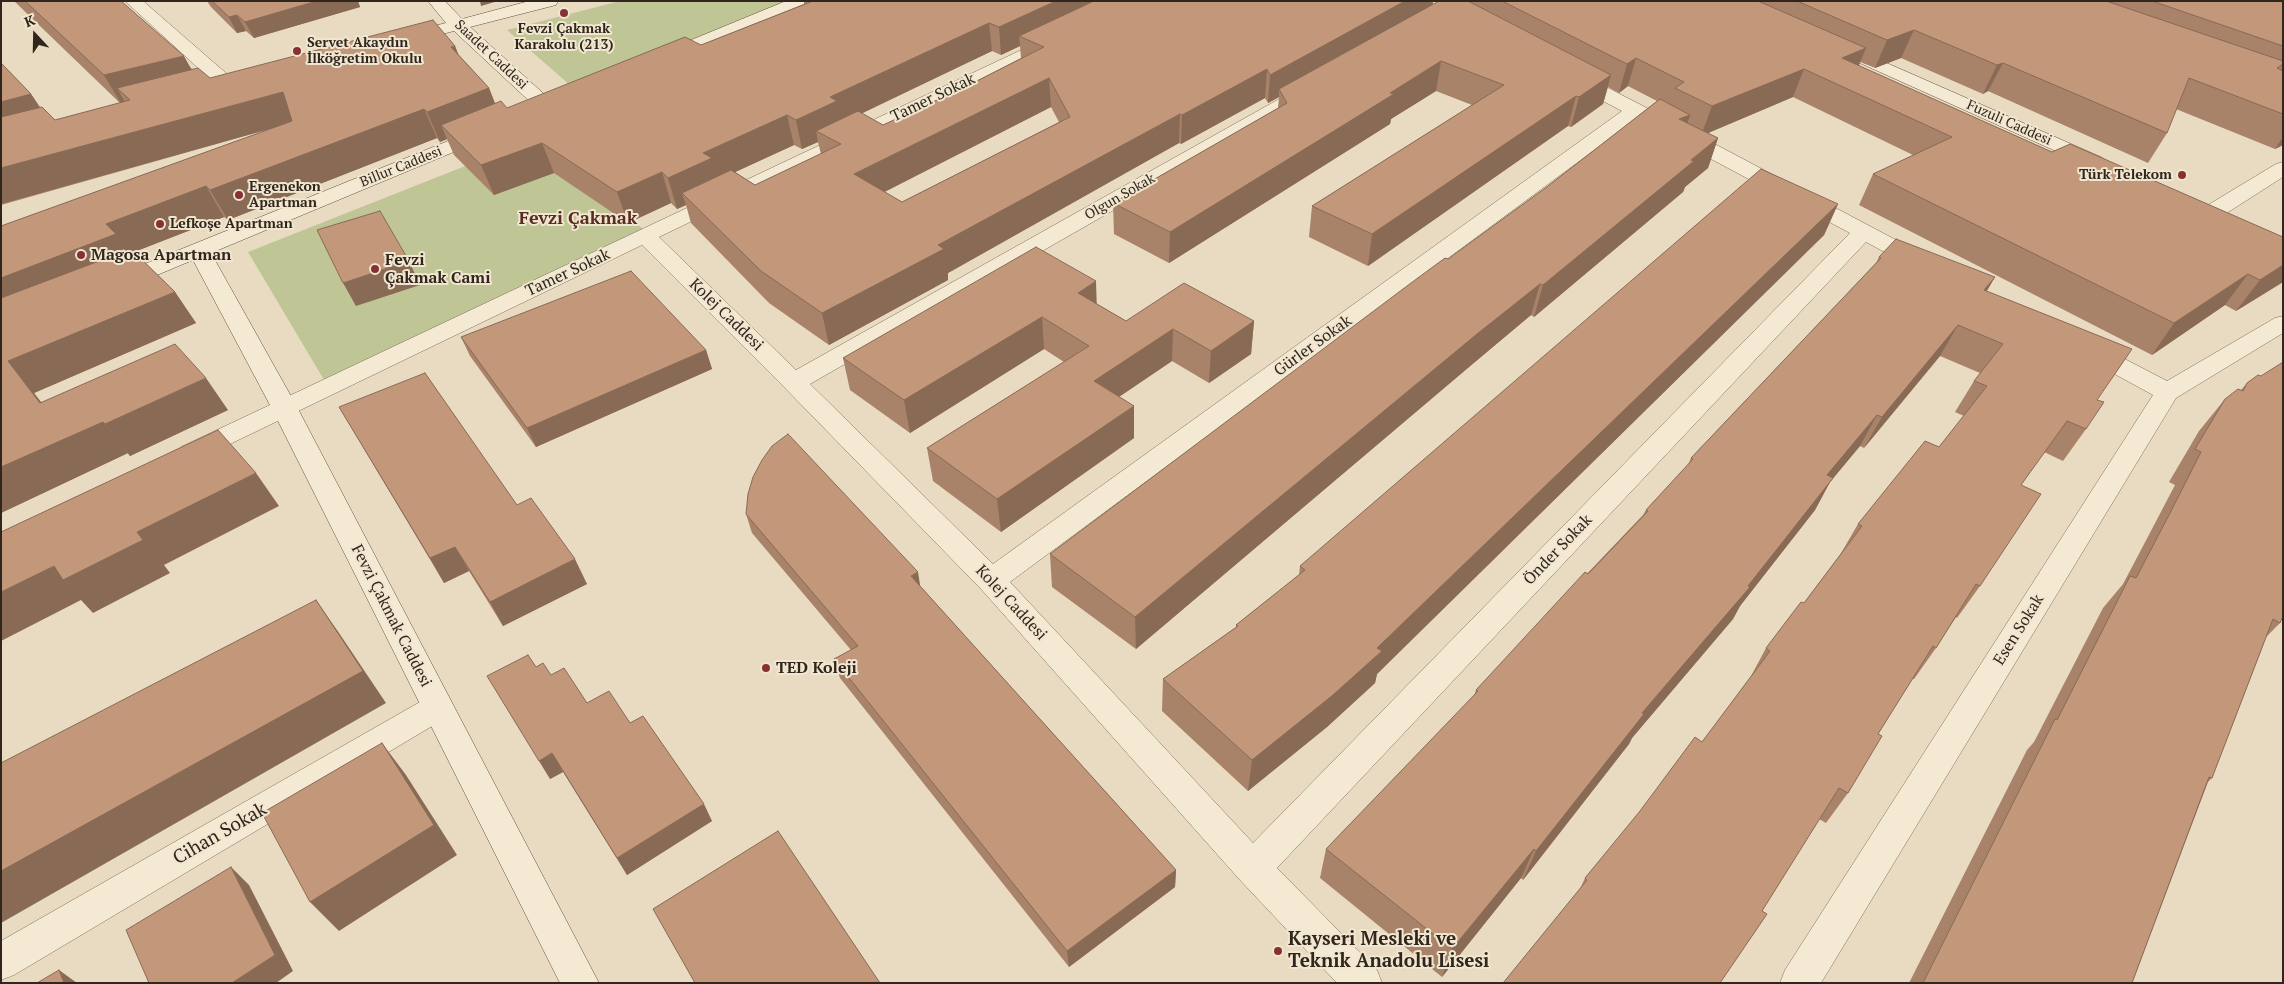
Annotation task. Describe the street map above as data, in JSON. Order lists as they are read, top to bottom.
{
  "streets": {
    "street": [
      "Saadet Caddesi",
      "Tamer Sokak",
      "Fuzuli Caddesi",
      "Billur Caddesi",
      "Olgun Sokak",
      "Kolej Caddesi",
      "Gürler Sokak",
      "Önder Sokak",
      "Fevzi Çakmak Caddesi",
      "Esen Sokak",
      "Cihan Sokak"
    ]
  },
  "crossings": [
    ["Tamer Sokak", "Kolej Caddesi"],
    ["Tamer Sokak", "Fevzi Çakmak Caddesi"],
    ["Billur Caddesi", "Fevzi Çakmak Caddesi"],
    ["Olgun Sokak", "Kolej Caddesi"],
    ["Kolej Caddesi", "Gürler Sokak"],
    ["Kolej Caddesi", "Önder Sokak"],
    ["Fevzi Çakmak Caddesi", "Cihan Sokak"]
  ],
  "districts": ["Fevzi Çakmak"],
  "places": [
    "Fevzi Çakmak Karakolu (213)",
    "Servet Akaydın İlköğretim Okulu",
    "Türk Telekom",
    "Ergenekon Apartman",
    "Lefkoşe Apartman",
    "Magosa Apartman",
    "Fevzi Çakmak Cami",
    "TED Koleji",
    "Kayseri Mesleki ve Teknik Anadolu Lisesi"
  ],
  "north": "top"
}
